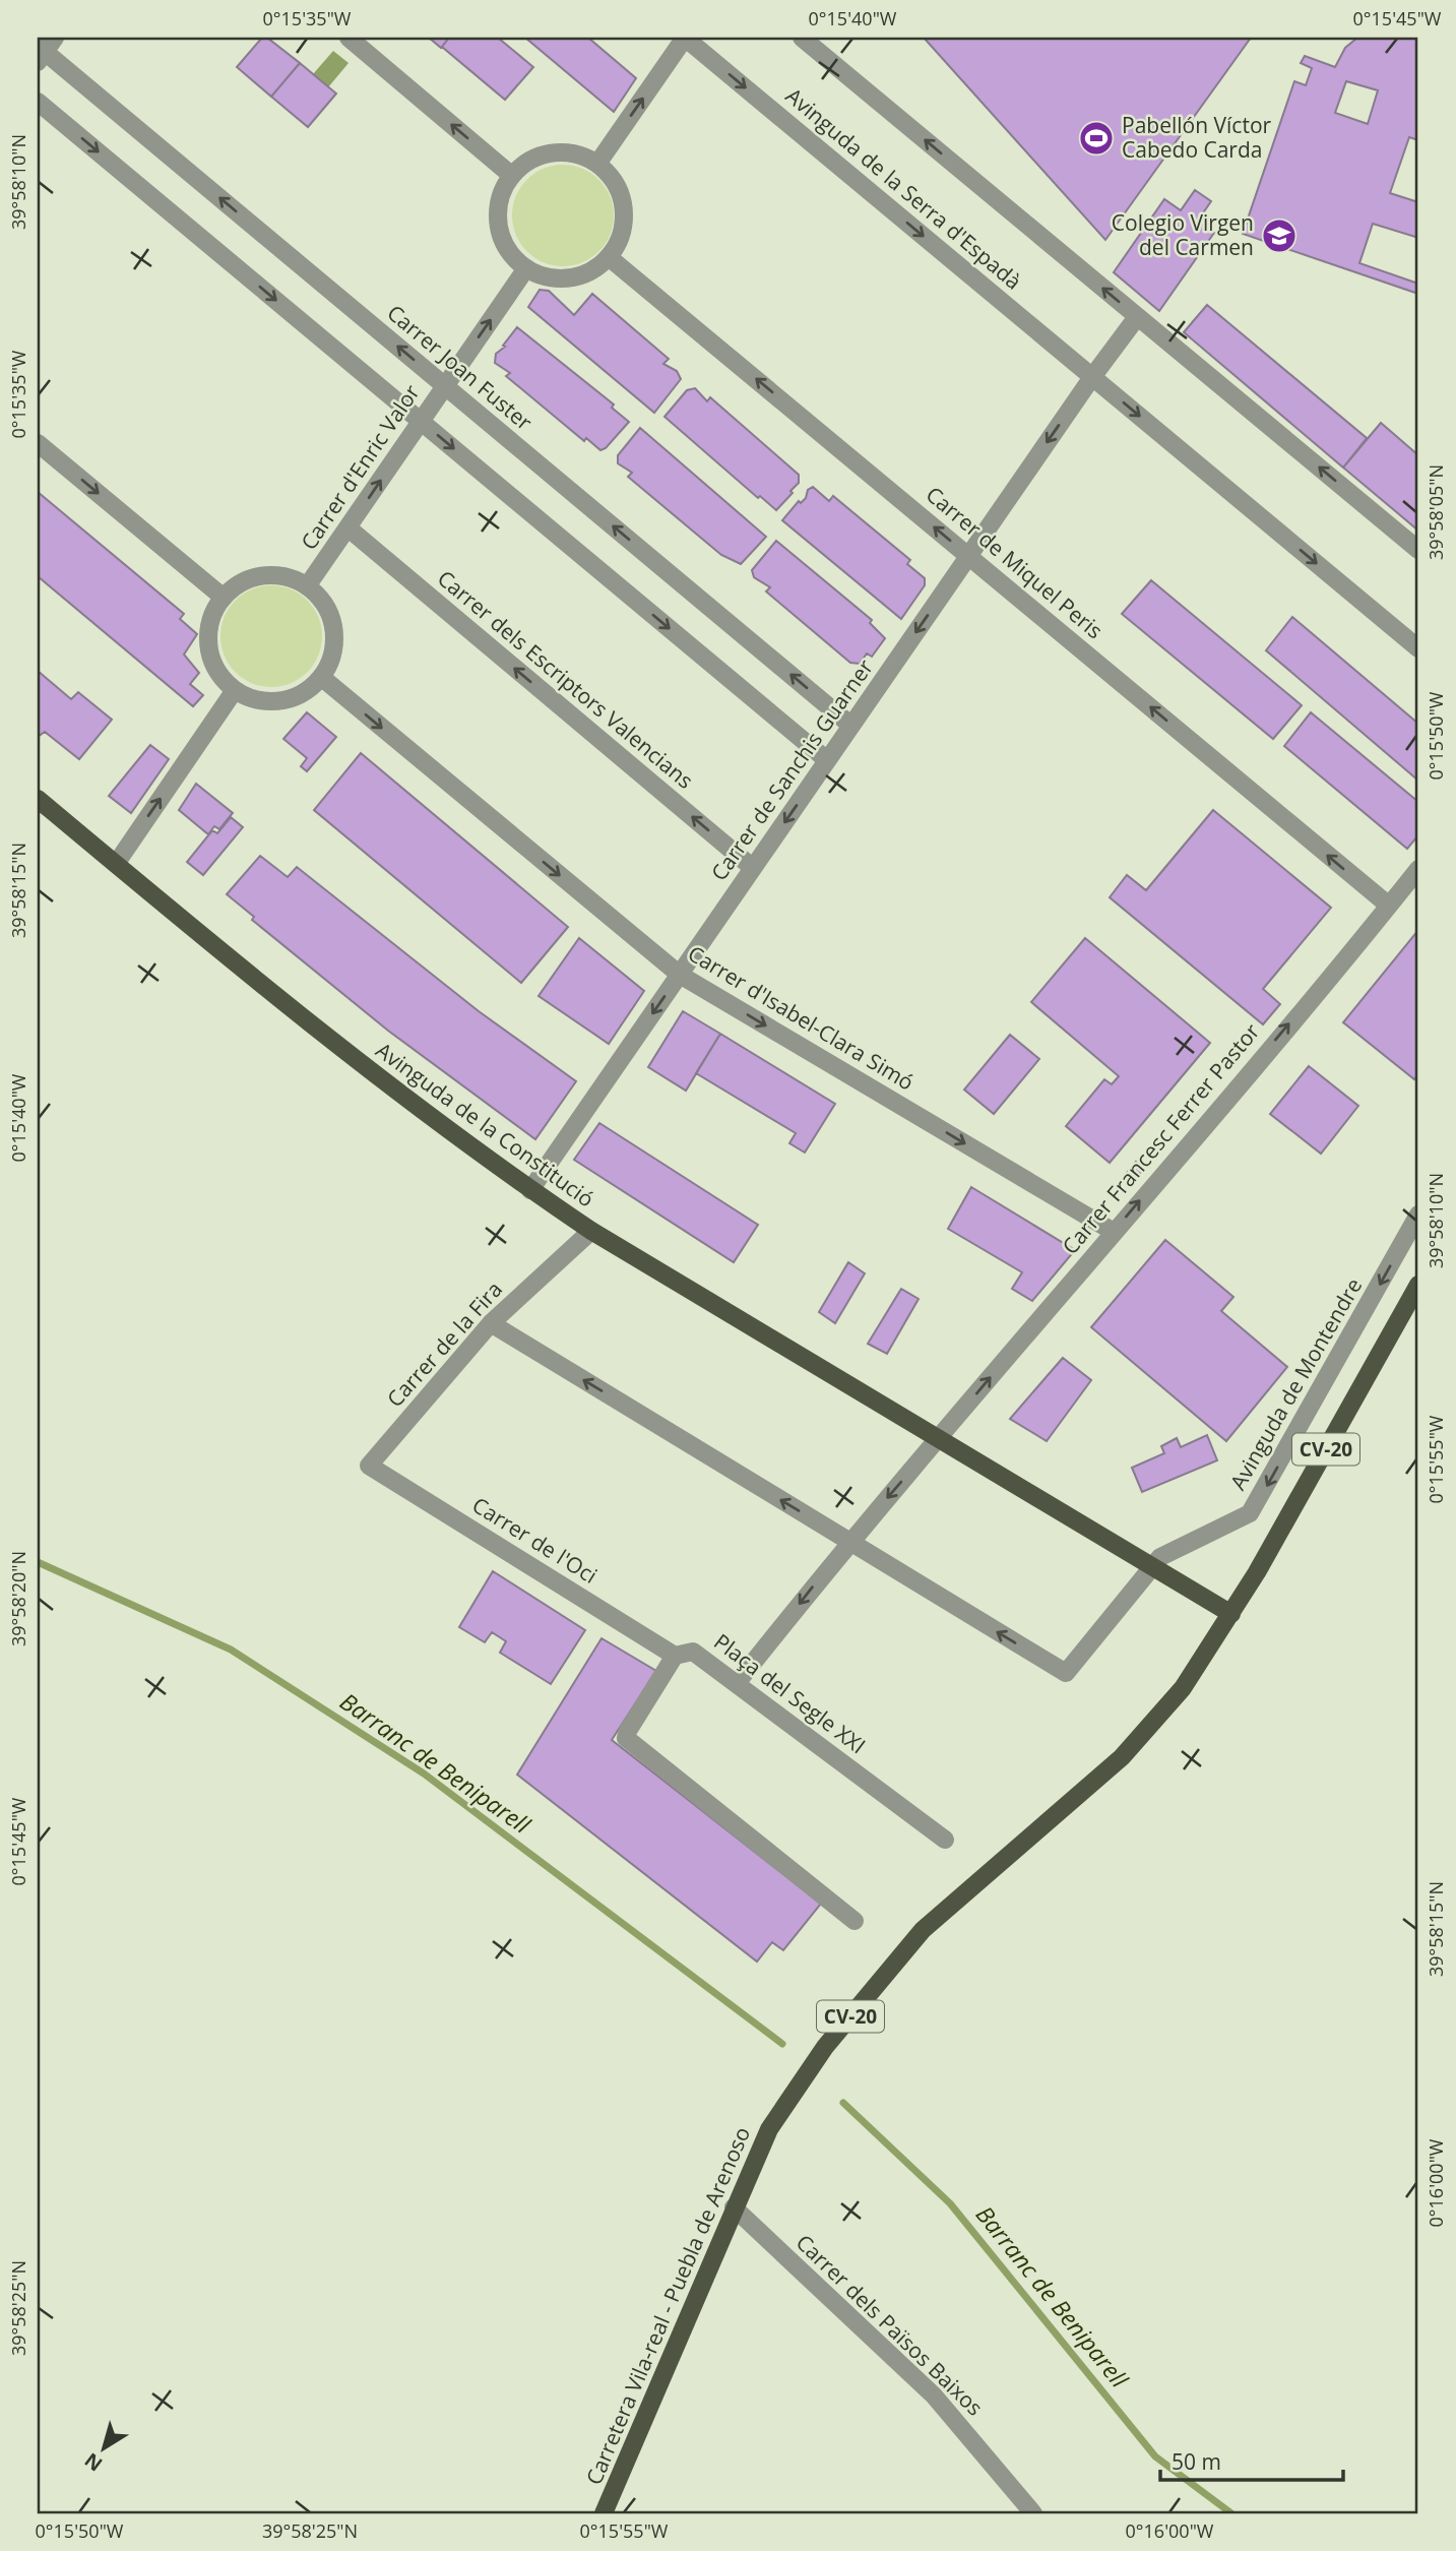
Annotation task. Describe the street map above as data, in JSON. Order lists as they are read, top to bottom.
{
  "streets": {
    "main road": ["Avinguda de la Constitució", "CV-20", "Carretera Vila-real - Puebla de Arenoso"],
    "street": [
      "Avinguda de la Serra d'Espadà",
      "Carrer Joan Fuster",
      "Carrer d'Enric Valor",
      "Carrer de Miquel Peris",
      "Carrer dels Escriptors Valencians",
      "Carrer de Sanchis Guarner",
      "Carrer d'Isabel-Clara Simó",
      "Carrer Francesc Ferrer Pastor",
      "Carrer de la Fira",
      "Avinguda de Montendre",
      "Carrer de l'Oci",
      "Plaça del Segle XXI",
      "Carrer dels Països Baixos"
    ]
  },
  "crossings": [
    ["Avinguda de la Serra d'Espadà", "Carrer de Sanchis Guarner"],
    ["Carrer Joan Fuster", "Carrer d'Enric Valor"],
    ["Carrer Joan Fuster", "Carrer de Sanchis Guarner"],
    ["Carrer d'Enric Valor", "Carrer de Miquel Peris"],
    ["Carrer d'Enric Valor", "Carrer dels Escriptors Valencians"],
    ["Carrer d'Enric Valor", "Carrer d'Isabel-Clara Simó"],
    ["Carrer de Miquel Peris", "Carrer de Sanchis Guarner"],
    ["Carrer de Miquel Peris", "Carrer Francesc Ferrer Pastor"],
    ["Carrer dels Escriptors Valencians", "Carrer de Sanchis Guarner"],
    ["Carrer de Sanchis Guarner", "Carrer d'Isabel-Clara Simó"],
    ["Carrer de Sanchis Guarner", "Avinguda de la Constitució"],
    ["Carrer d'Isabel-Clara Simó", "Carrer Francesc Ferrer Pastor"],
    ["Avinguda de la Constitució", "Carrer Francesc Ferrer Pastor"],
    ["Avinguda de la Constitució", "Carrer de la Fira"],
    ["Avinguda de la Constitució", "Avinguda de Montendre"],
    ["Avinguda de la Constitució", "CV-20"],
    ["Avinguda de la Constitució", "Carretera Vila-real - Puebla de Arenoso"],
    ["Carrer de la Fira", "Carrer de l'Oci"],
    ["CV-20", "Carretera Vila-real - Puebla de Arenoso"],
    ["Carrer de l'Oci", "Plaça del Segle XXI"],
    ["Carretera Vila-real - Puebla de Arenoso", "Carrer dels Països Baixos"]
  ],
  "one_way": [
    "Carrer d'Enric Valor",
    "Carrer de Miquel Peris",
    "Carrer de Sanchis Guarner",
    "Carrer d'Isabel-Clara Simó",
    "Carrer Francesc Ferrer Pastor",
    "Avinguda de Montendre"
  ],
  "water": ["Barranc de Beniparell"],
  "places": {
    "sports": ["Pabellón Víctor Cabedo Carda"],
    "school or university": ["Colegio Virgen del Carmen"]
  },
  "scale_bar": "50 m",
  "north": "bottom left",
  "coordinates": [
    "0°15'35\"W",
    "0°15'40\"W",
    "0°15'45\"W",
    "39°58'10\"N",
    "39°58'05\"N",
    "0°15'50\"W",
    "39°58'15\"N",
    "0°15'55\"W",
    "39°58'20\"N",
    "0°16'00\"W",
    "39°58'25\"N"
  ]
}
